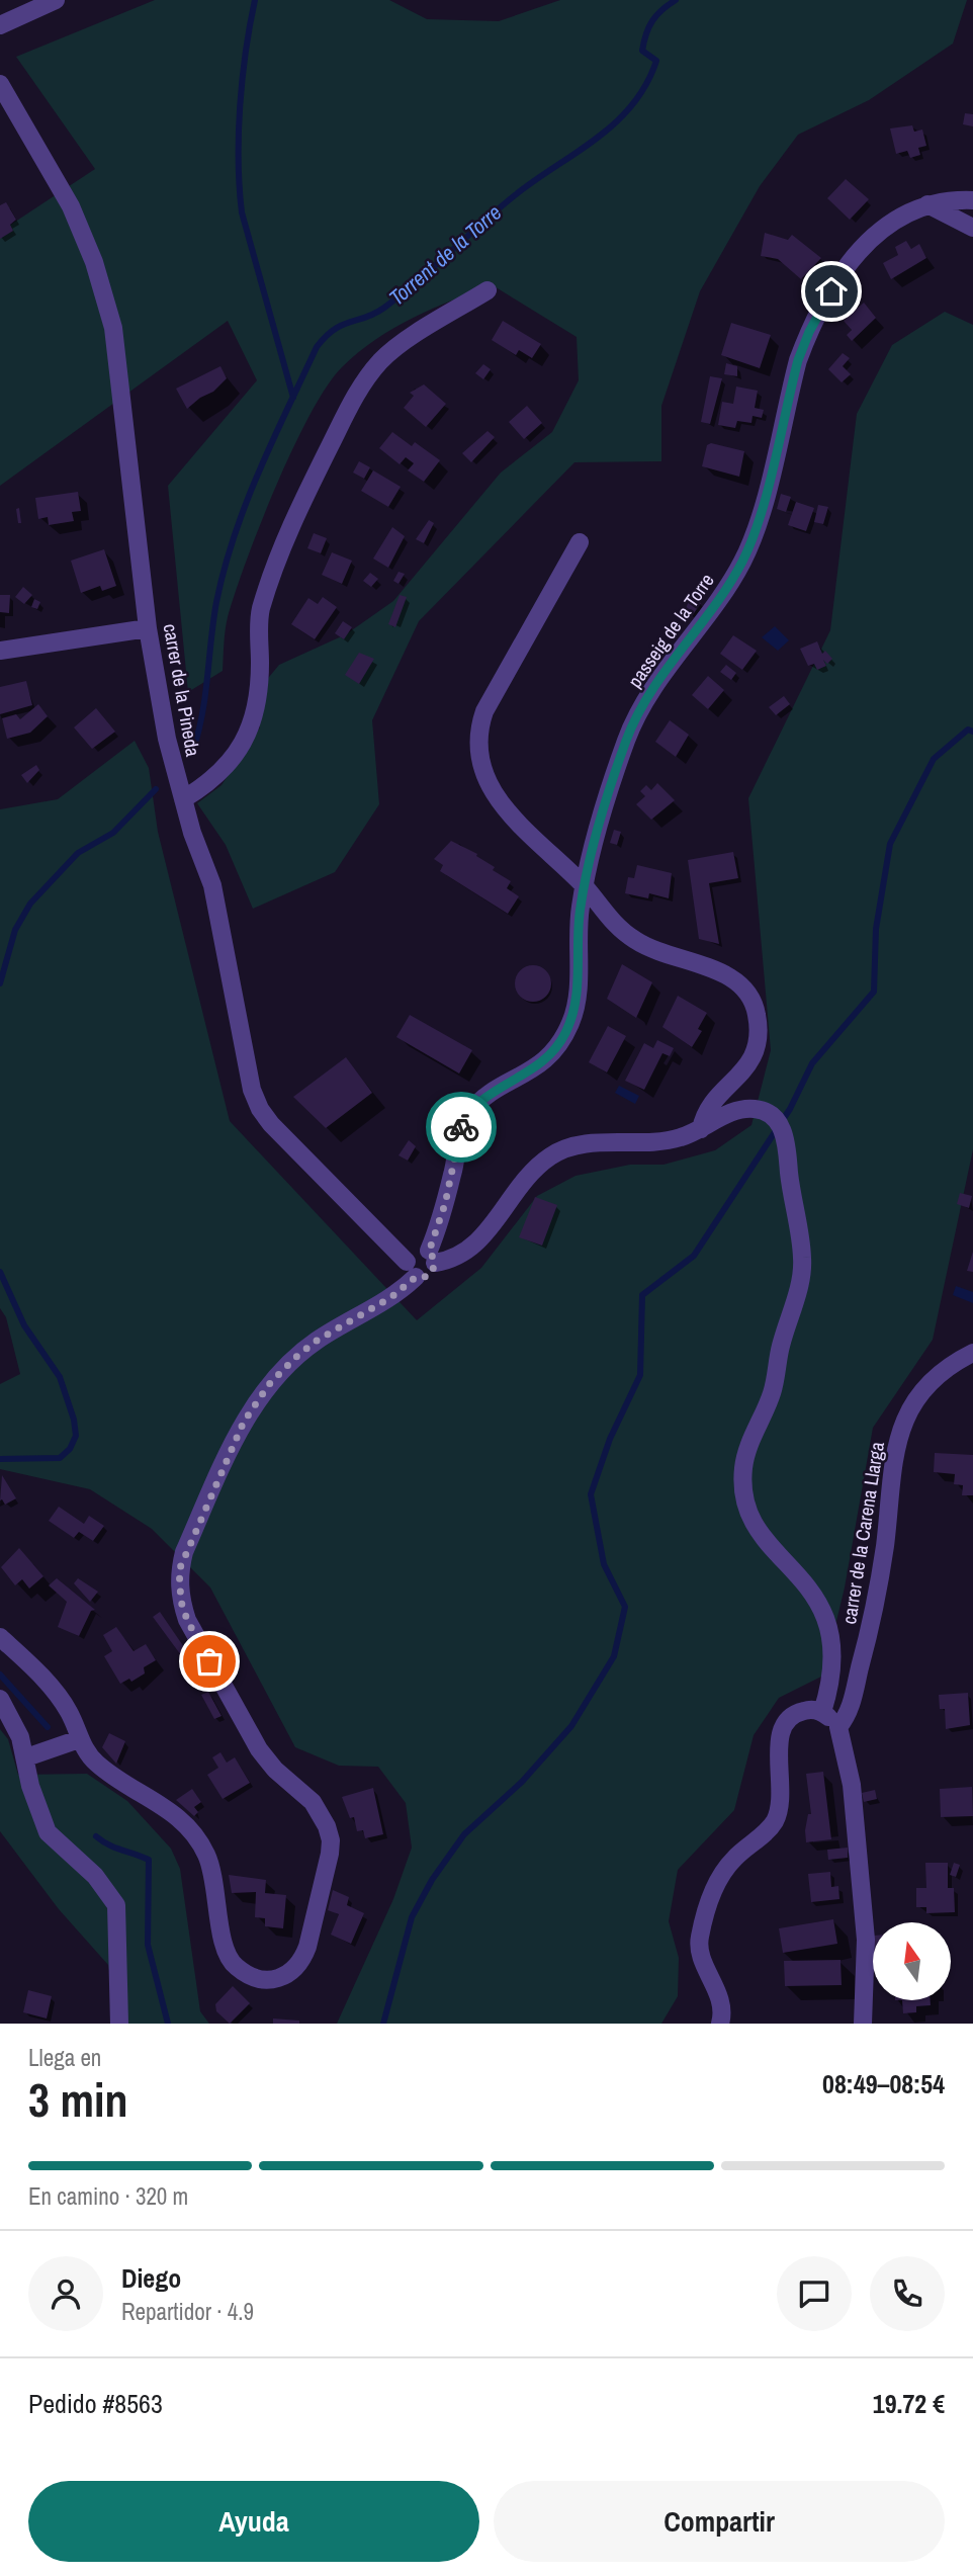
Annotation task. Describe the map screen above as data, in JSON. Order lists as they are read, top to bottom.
{
  "streets": {
    "street": ["passeig de la Torre", "carrer de la Pineda", "carrer de la Carena Llarga"]
  },
  "water": ["Torrent de la Torre"],
  "north": "top",
  "page": {
    "heading": ["3 min", "Llega en", "08:49–08:54"],
    "panel": [
      "Diego",
      "Repartidor · 4.9",
      "Pedido #8563",
      "19.72 €"
    ],
    "bar": "En camino · 320 m",
    "buttons": ["Ayuda", "Compartir"]
  }
}
